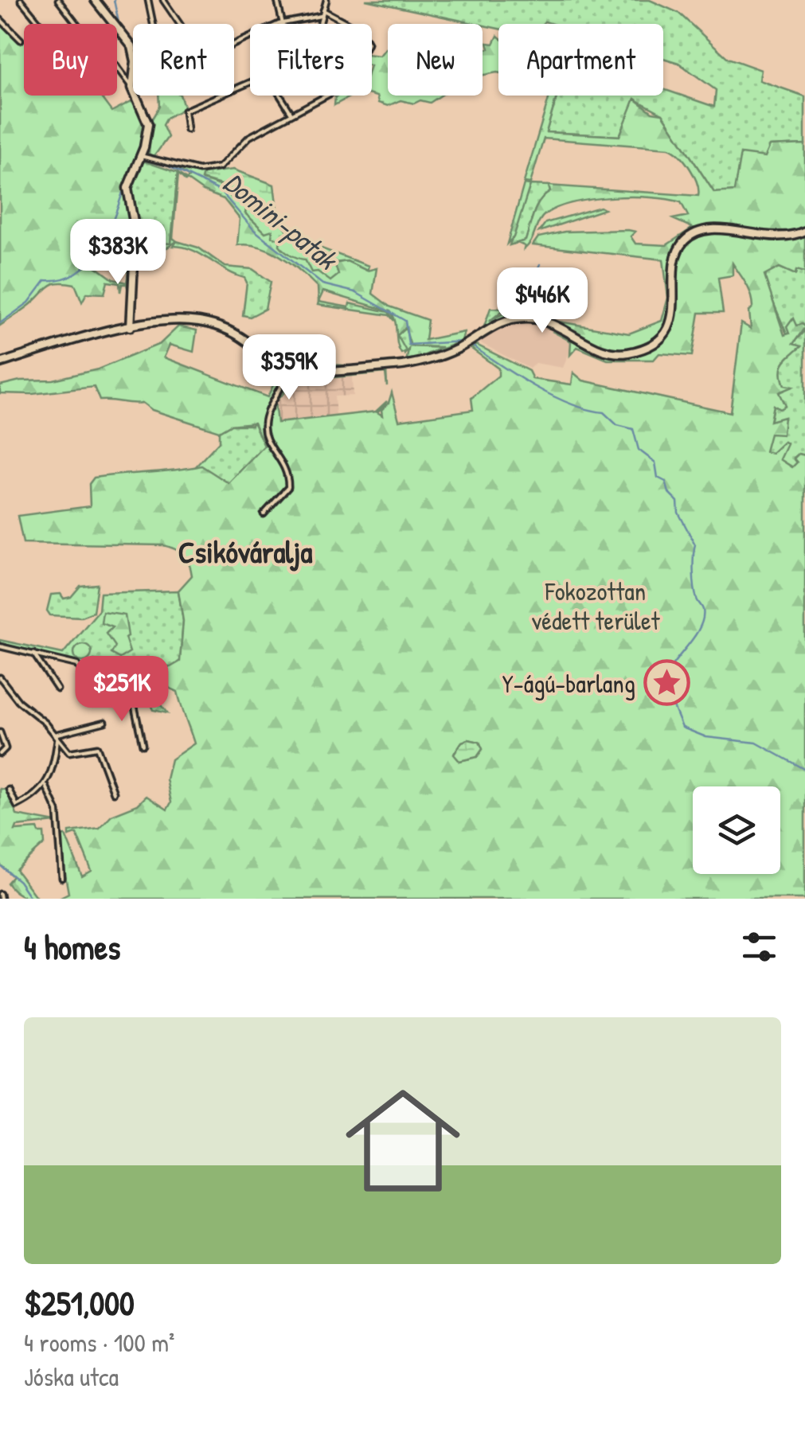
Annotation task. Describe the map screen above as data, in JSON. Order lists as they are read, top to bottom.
{
  "districts": ["Csikóváralja"],
  "water": ["Domini-patak"],
  "parks": ["Fokozottan védett terület"],
  "places": {
    "place": ["Y-ágú-barlang"]
  },
  "page": {
    "chip": [
      "Buy",
      "Rent",
      "Filters",
      "New",
      "Apartment"
    ],
    "price": [
      "$383K",
      "$446K",
      "$359K",
      "$251K"
    ],
    "heading": "4 homes",
    "list": [
      {
        "name": "$251,000",
        "note": "4 rooms · 100 m² · Jóska utca"
      }
    ]
  }
}
